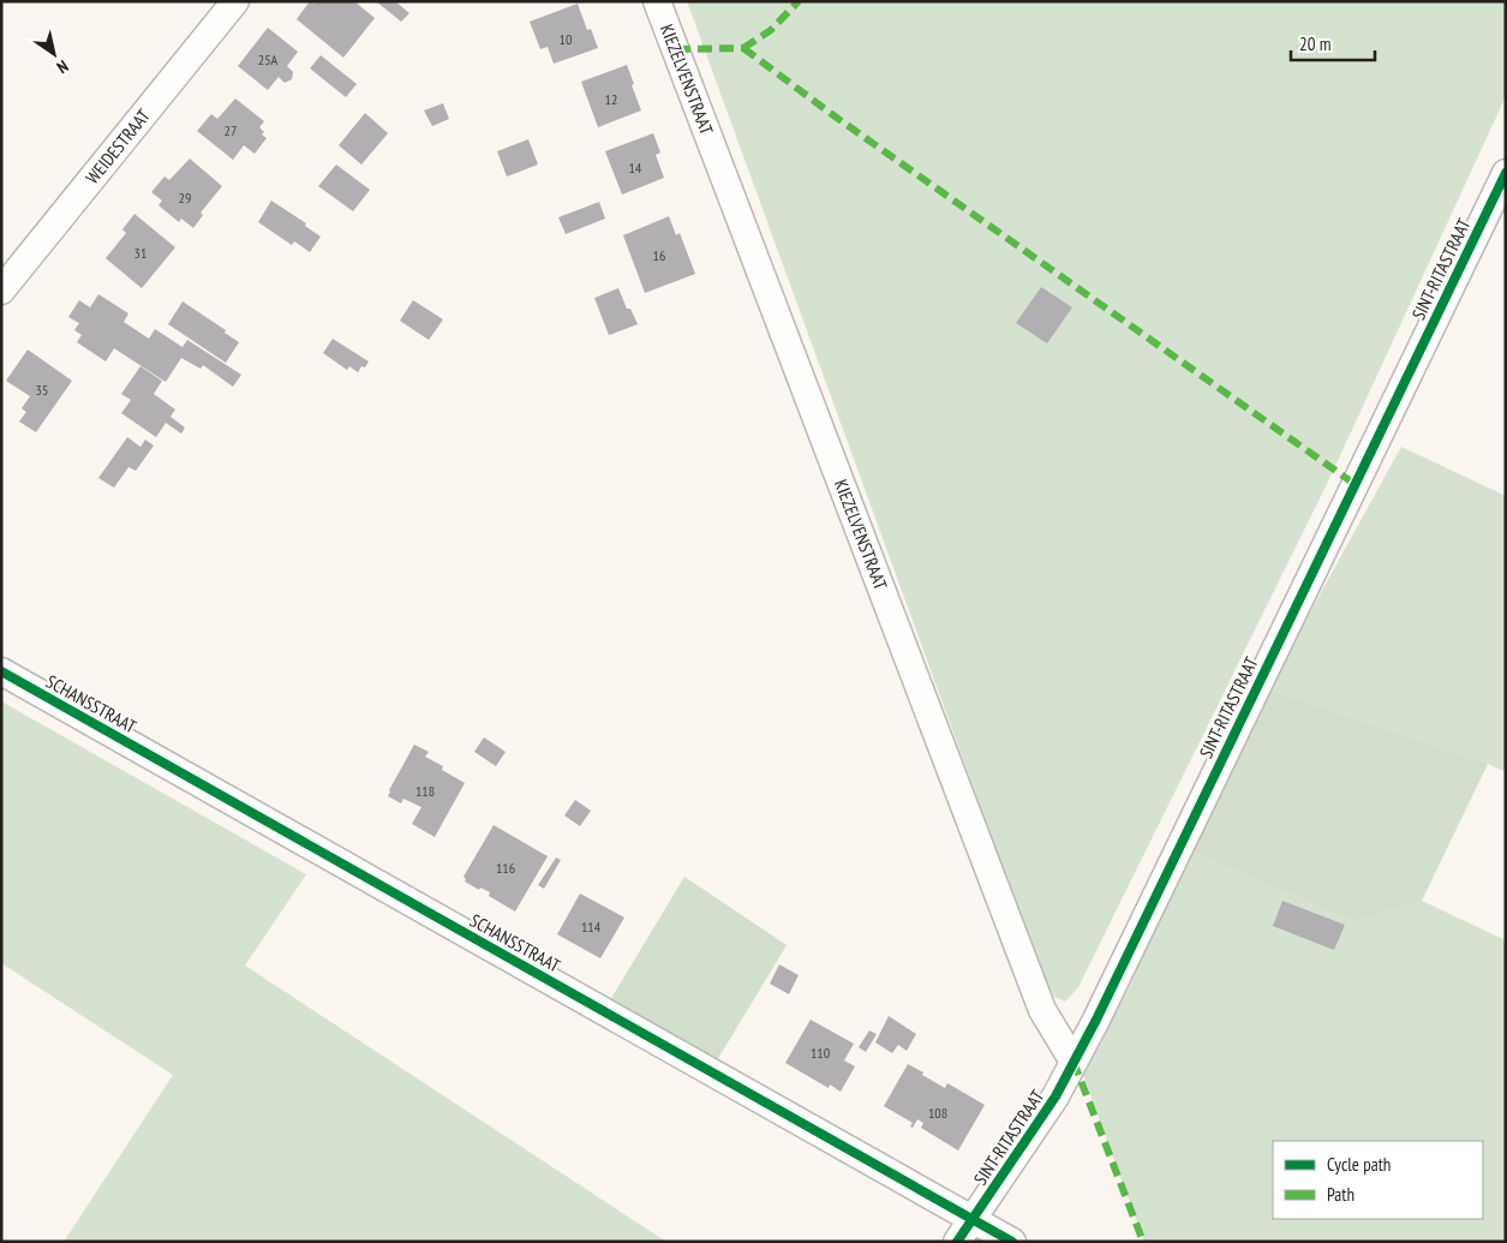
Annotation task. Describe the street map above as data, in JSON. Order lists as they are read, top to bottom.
{
  "streets": {
    "street": [
      "KIEZELVENSTRAAT",
      "WEIDESTRAAT",
      "SINT-RITASTRAAT",
      "SCHANSSTRAAT"
    ]
  },
  "crossings": [
    ["KIEZELVENSTRAAT", "SINT-RITASTRAAT"],
    ["SINT-RITASTRAAT", "SCHANSSTRAAT"]
  ],
  "house_numbers": [
    "10",
    "25A",
    "12",
    "27",
    "14",
    "29",
    "31",
    "16",
    "35",
    "118",
    "116",
    "114",
    "110",
    "108"
  ],
  "legend": ["Cycle path", "Path"],
  "scale_bar": "20 m",
  "north": "bottom right"
}
